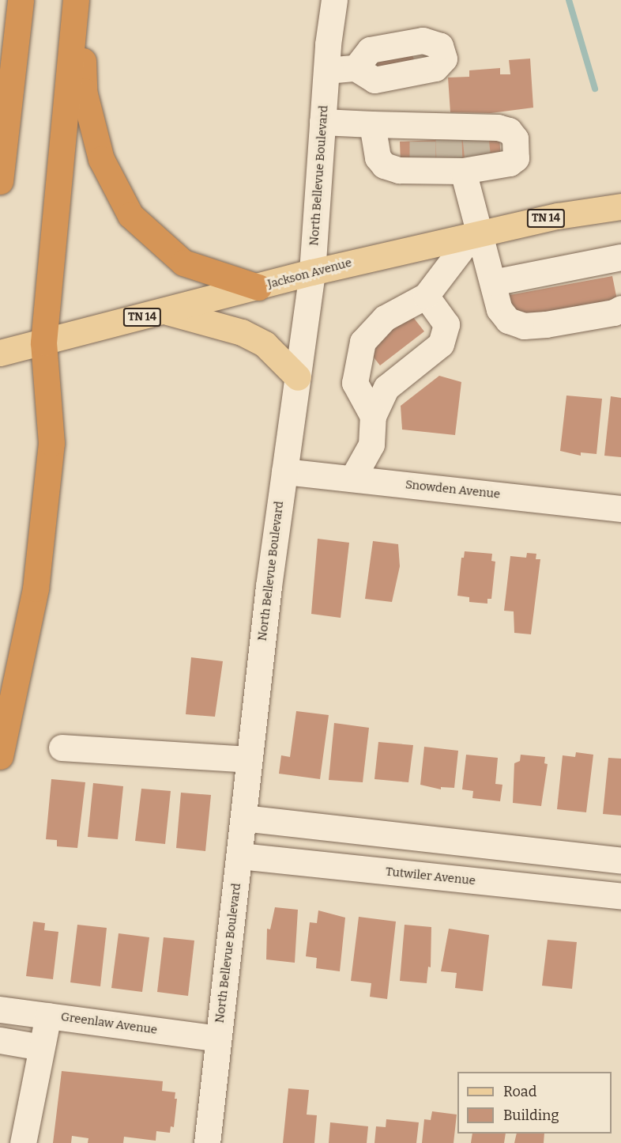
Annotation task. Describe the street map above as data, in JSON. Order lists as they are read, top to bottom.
{
  "streets": {
    "main road": ["TN 14", "Jackson Avenue"],
    "street": [
      "North Bellevue Boulevard",
      "Snowden Avenue",
      "Tutwiler Avenue",
      "Greenlaw Avenue"
    ]
  },
  "crossings": [
    ["North Bellevue Boulevard", "Jackson Avenue"],
    ["North Bellevue Boulevard", "Snowden Avenue"],
    ["North Bellevue Boulevard", "Tutwiler Avenue"],
    ["North Bellevue Boulevard", "Greenlaw Avenue"]
  ],
  "legend": ["Road", "Building"]
}
